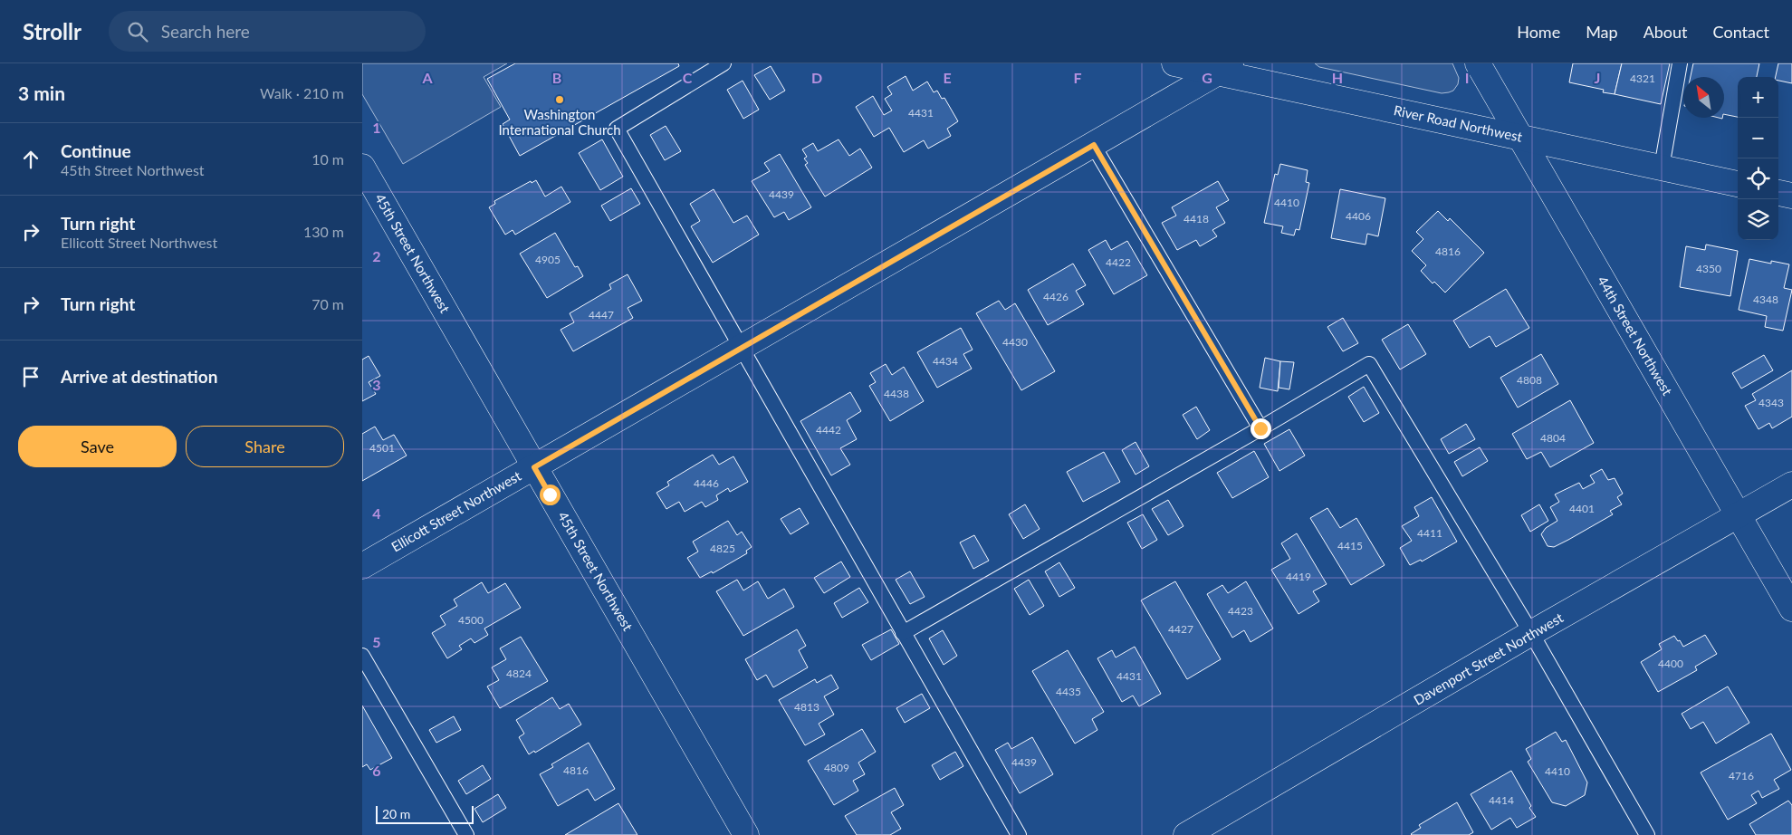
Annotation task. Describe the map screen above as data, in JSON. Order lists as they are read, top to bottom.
{
  "streets": {
    "street": [
      "River Road Northwest",
      "45th Street Northwest",
      "44th Street Northwest",
      "Ellicott Street Northwest",
      "Davenport Street Northwest"
    ]
  },
  "crossings": [
    ["River Road Northwest", "44th Street Northwest"],
    ["River Road Northwest", "Ellicott Street Northwest"],
    ["45th Street Northwest", "Ellicott Street Northwest"],
    ["44th Street Northwest", "Davenport Street Northwest"]
  ],
  "places": ["Washington International Church"],
  "house_numbers": [
    "4321",
    "4431",
    "4439",
    "4410",
    "4406",
    "4418",
    "4816",
    "4905",
    "4422",
    "4350",
    "4426",
    "4348",
    "4447",
    "4430",
    "4434",
    "4808",
    "4438",
    "4343",
    "4442",
    "4804",
    "4501",
    "4446",
    "4401",
    "4411",
    "4415",
    "4825",
    "4419",
    "4423",
    "4500",
    "4427",
    "4400",
    "4824",
    "4431",
    "4435",
    "4813",
    "4439",
    "4809",
    "4816",
    "4410",
    "4716",
    "4414"
  ],
  "scale_bar": "20 m",
  "north": "top left",
  "page": {
    "header": "Strollr",
    "search": "Search here",
    "nav": [
      "Home",
      "Map",
      "About",
      "Contact"
    ],
    "heading": ["3 min", "Walk · 210 m"],
    "map_buttons": ["+", "−"],
    "list": [
      ["Continue", "45th Street Northwest", "10 m"],
      ["Turn right", "Ellicott Street Northwest", "130 m"],
      ["Turn right", "70 m"],
      "Arrive at destination"
    ],
    "buttons": ["Save", "Share"],
    "scale": "20 m"
  },
  "grid": {
    "columns": [
      "A",
      "B",
      "C",
      "D",
      "E",
      "F",
      "G",
      "H",
      "I",
      "J"
    ],
    "rows": [
      "1",
      "2",
      "3",
      "4",
      "5",
      "6"
    ]
  }
}
